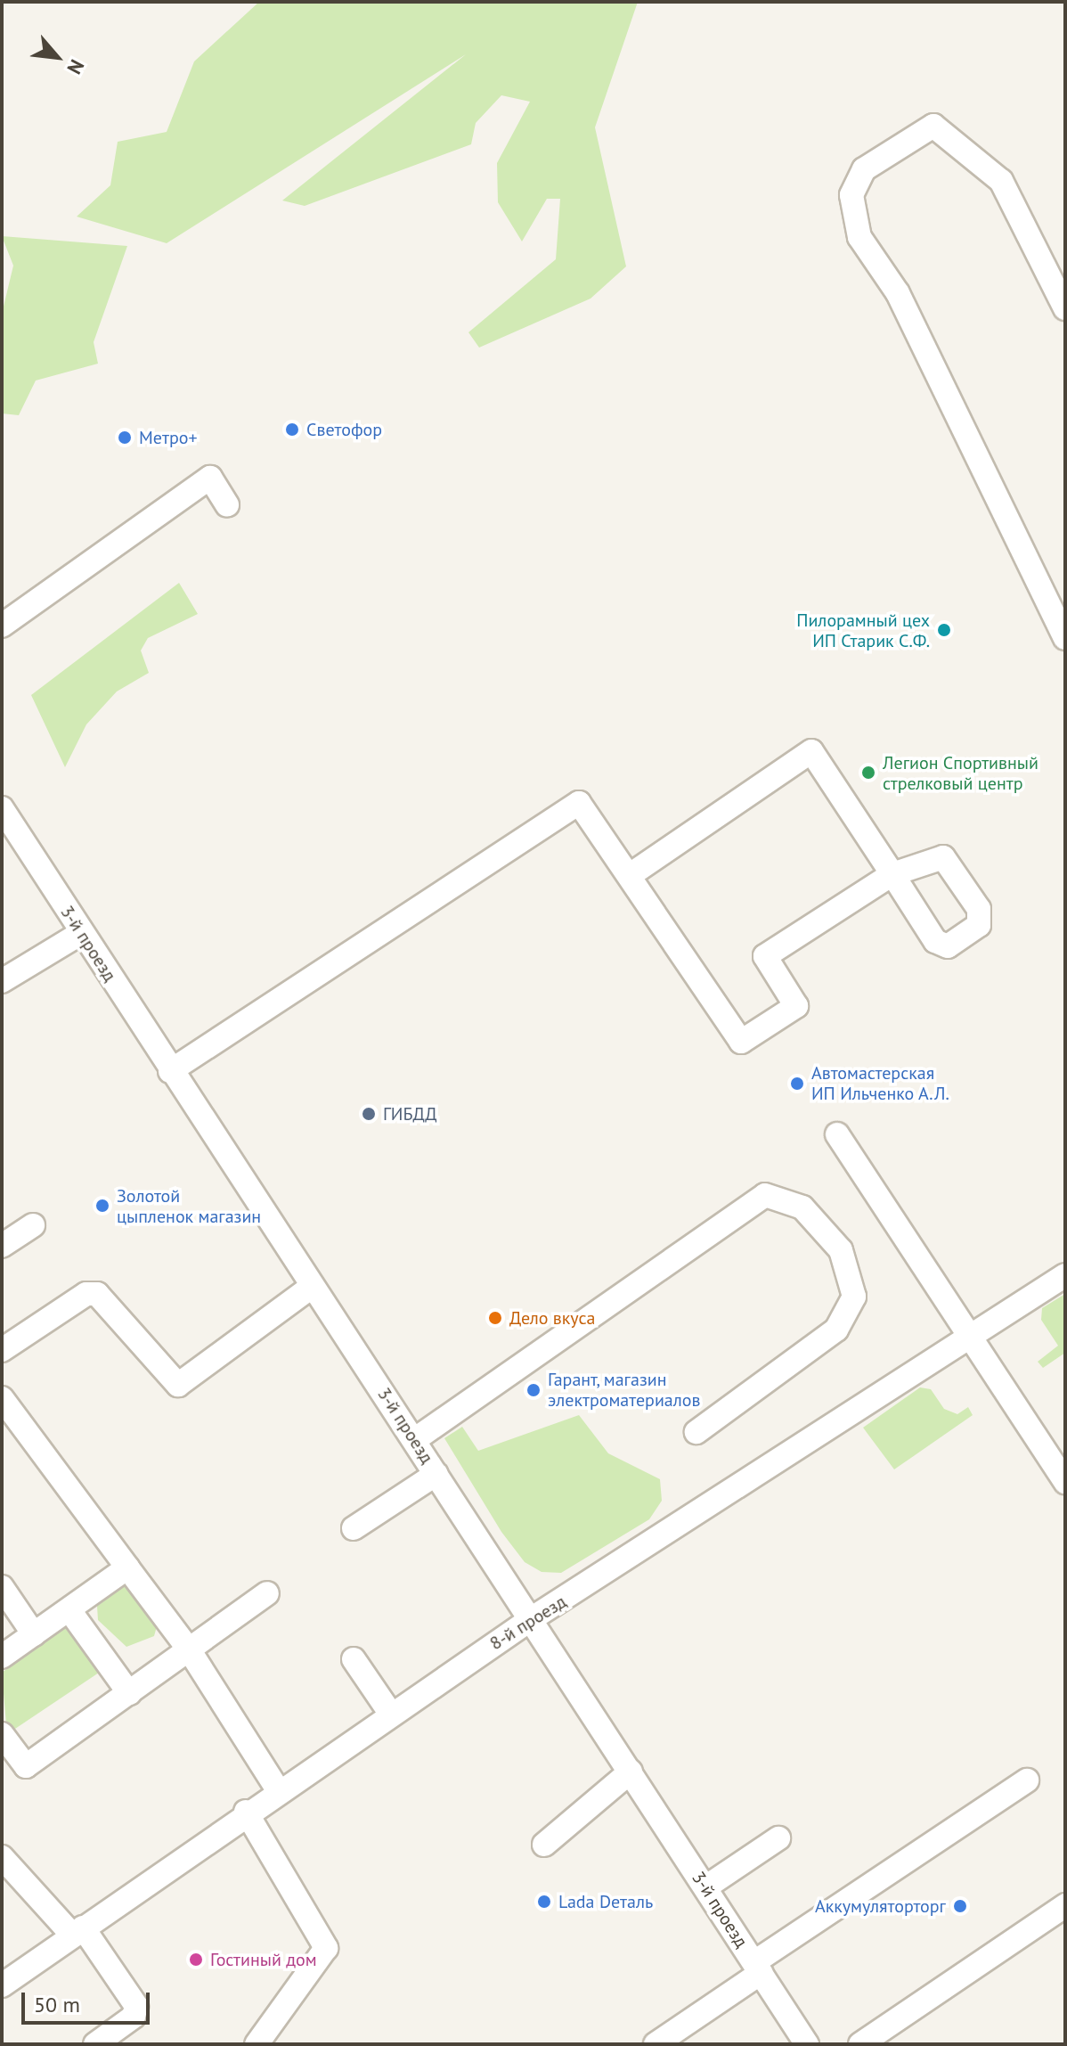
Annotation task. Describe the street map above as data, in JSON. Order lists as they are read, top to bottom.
{
  "streets": {
    "street": ["3-й проезд", "8-й проезд"]
  },
  "crossings": [
    ["3-й проезд", "8-й проезд"]
  ],
  "places": [
    "Светофор",
    "Метро+",
    "Пилорамный цех ИП Старик С.Ф.",
    "Легион Спортивный стрелковый центр",
    "Автомастерская ИП Ильченко А.Л.",
    "ГИБДД",
    "Золотой цыпленок магазин",
    "Дело вкуса",
    "Гарант, магазин электроматериалов",
    "Lada Dеталь",
    "Аккумуляторторг",
    "Гостиный дом"
  ],
  "scale_bar": "50 m",
  "north": "bottom right"
}
